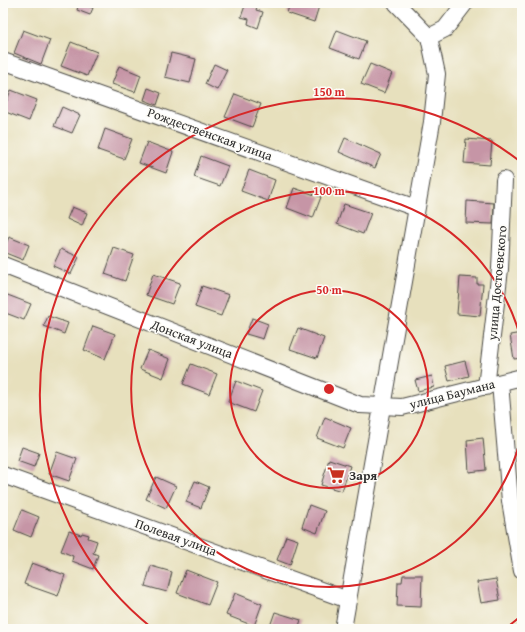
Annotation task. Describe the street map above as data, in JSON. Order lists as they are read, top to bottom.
{
  "streets": {
    "street": [
      "Рождественская улица",
      "улица Достоевского",
      "Донская улица",
      "улица Баумана",
      "Полевая улица"
    ]
  },
  "crossings": [
    ["улица Достоевского", "улица Баумана"],
    ["Донская улица", "улица Баумана"]
  ],
  "places": {
    "supermarket": ["Заря"]
  },
  "rings": ["150 m", "100 m", "50 m"]
}
